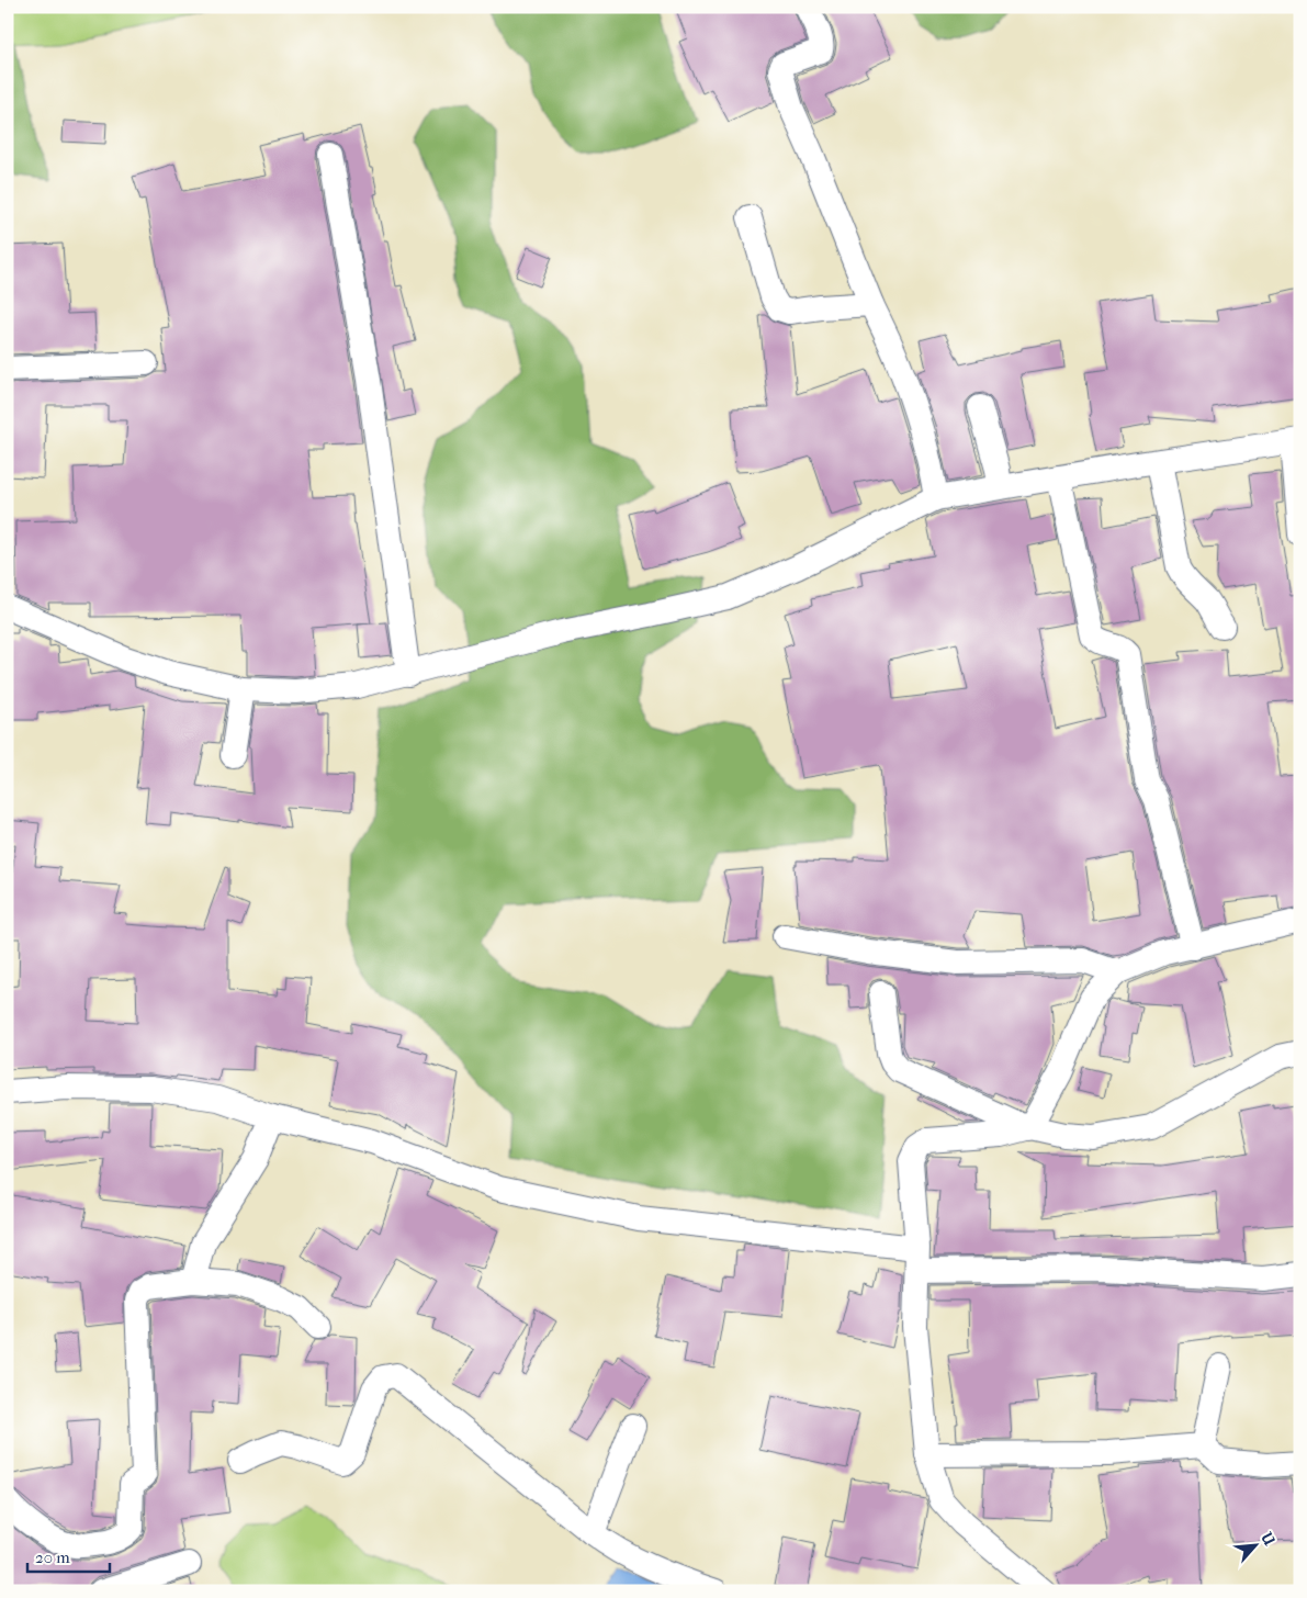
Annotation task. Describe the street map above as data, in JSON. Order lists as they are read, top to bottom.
{
  "scale_bar": "20 m",
  "north": "top right"
}
